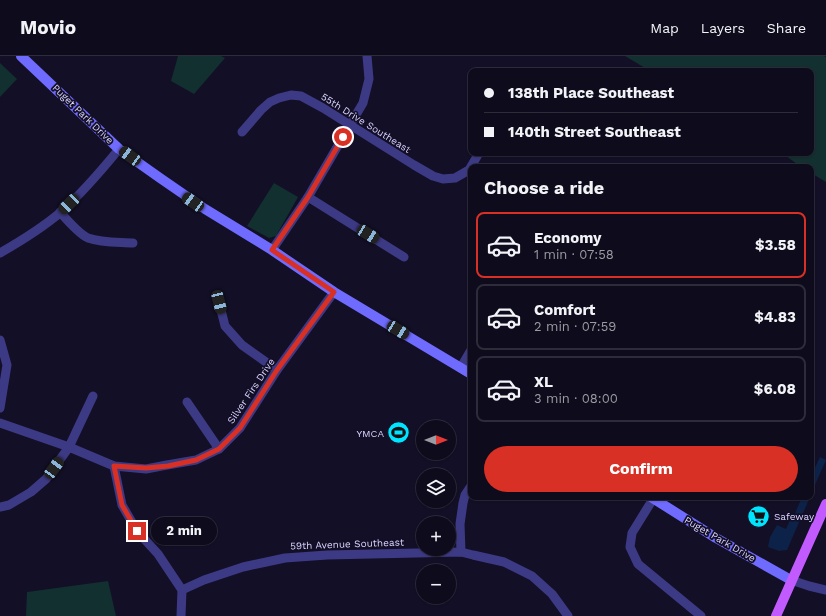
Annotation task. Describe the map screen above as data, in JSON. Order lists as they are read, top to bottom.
{
  "streets": {
    "street": [
      "Puget Park Drive",
      "55th Drive Southeast",
      "Silver Firs Drive",
      "59th Avenue Southeast"
    ]
  },
  "crossings": [
    ["Puget Park Drive", "Silver Firs Drive"]
  ],
  "places": {
    "sports": ["YMCA"],
    "supermarket": ["Safeway"]
  },
  "north": "right",
  "page": {
    "header": "Movio",
    "nav": ["Map", "Layers", "Share"],
    "banner": ["138th Place Southeast", "140th Street Southeast"],
    "heading": "Choose a ride",
    "list": [
      {
        "name": "Economy",
        "note": "1 min · 07:58",
        "value": "$3.58"
      },
      {
        "name": "Comfort",
        "note": "2 min · 07:59",
        "value": "$4.83"
      },
      {
        "name": "XL",
        "note": "3 min · 08:00",
        "value": "$6.08"
      }
    ],
    "map_buttons": ["+", "−"],
    "buttons": "Confirm",
    "bubble": "2 min"
  }
}
